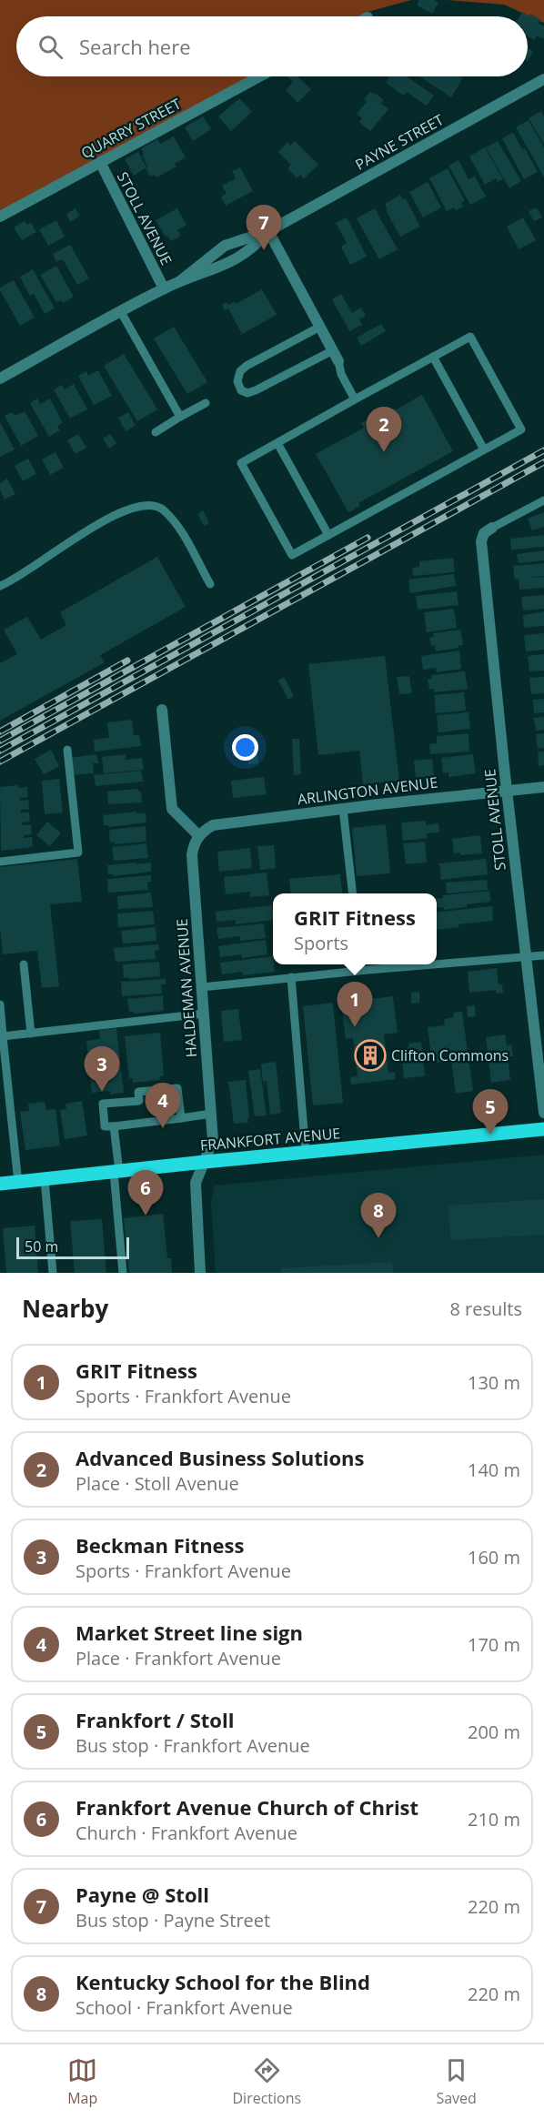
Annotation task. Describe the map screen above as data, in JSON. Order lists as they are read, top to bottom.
{
  "streets": {
    "main road": ["FRANKFORT AVENUE"],
    "street": [
      "QUARRY STREET",
      "PAYNE STREET",
      "STOLL AVENUE",
      "ARLINGTON AVENUE",
      "HALDEMAN AVENUE"
    ]
  },
  "crossings": [
    ["QUARRY STREET", "STOLL AVENUE"],
    ["PAYNE STREET", "STOLL AVENUE"],
    ["STOLL AVENUE", "ARLINGTON AVENUE"],
    ["ARLINGTON AVENUE", "HALDEMAN AVENUE"],
    ["HALDEMAN AVENUE", "FRANKFORT AVENUE"]
  ],
  "places": {
    "building": ["Clifton Commons"]
  },
  "scale_bar": "50 m",
  "page": {
    "search": "Search here",
    "pins": [
      "7",
      "2",
      "1",
      "3",
      "4",
      "5",
      "6",
      "8"
    ],
    "popup": ["GRIT Fitness", "Sports"],
    "scale": "50 m",
    "heading": ["Nearby", "8 results"],
    "list": [
      {
        "mark": "1",
        "name": "GRIT Fitness",
        "note": "Sports · Frankfort Avenue",
        "value": "130 m"
      },
      {
        "mark": "2",
        "name": "Advanced Business Solutions",
        "note": "Place · Stoll Avenue",
        "value": "140 m"
      },
      {
        "mark": "3",
        "name": "Beckman Fitness",
        "note": "Sports · Frankfort Avenue",
        "value": "160 m"
      },
      {
        "mark": "4",
        "name": "Market Street line sign",
        "note": "Place · Frankfort Avenue",
        "value": "170 m"
      },
      {
        "mark": "5",
        "name": "Frankfort / Stoll",
        "note": "Bus stop · Frankfort Avenue",
        "value": "200 m"
      },
      {
        "mark": "6",
        "name": "Frankfort Avenue Church of Christ",
        "note": "Church · Frankfort Avenue",
        "value": "210 m"
      },
      {
        "mark": "7",
        "name": "Payne @ Stoll",
        "note": "Bus stop · Payne Street",
        "value": "220 m"
      },
      {
        "mark": "8",
        "name": "Kentucky School for the Blind",
        "note": "School · Frankfort Avenue",
        "value": "220 m"
      }
    ],
    "nav": ["Map", "Directions", "Saved"]
  }
}
